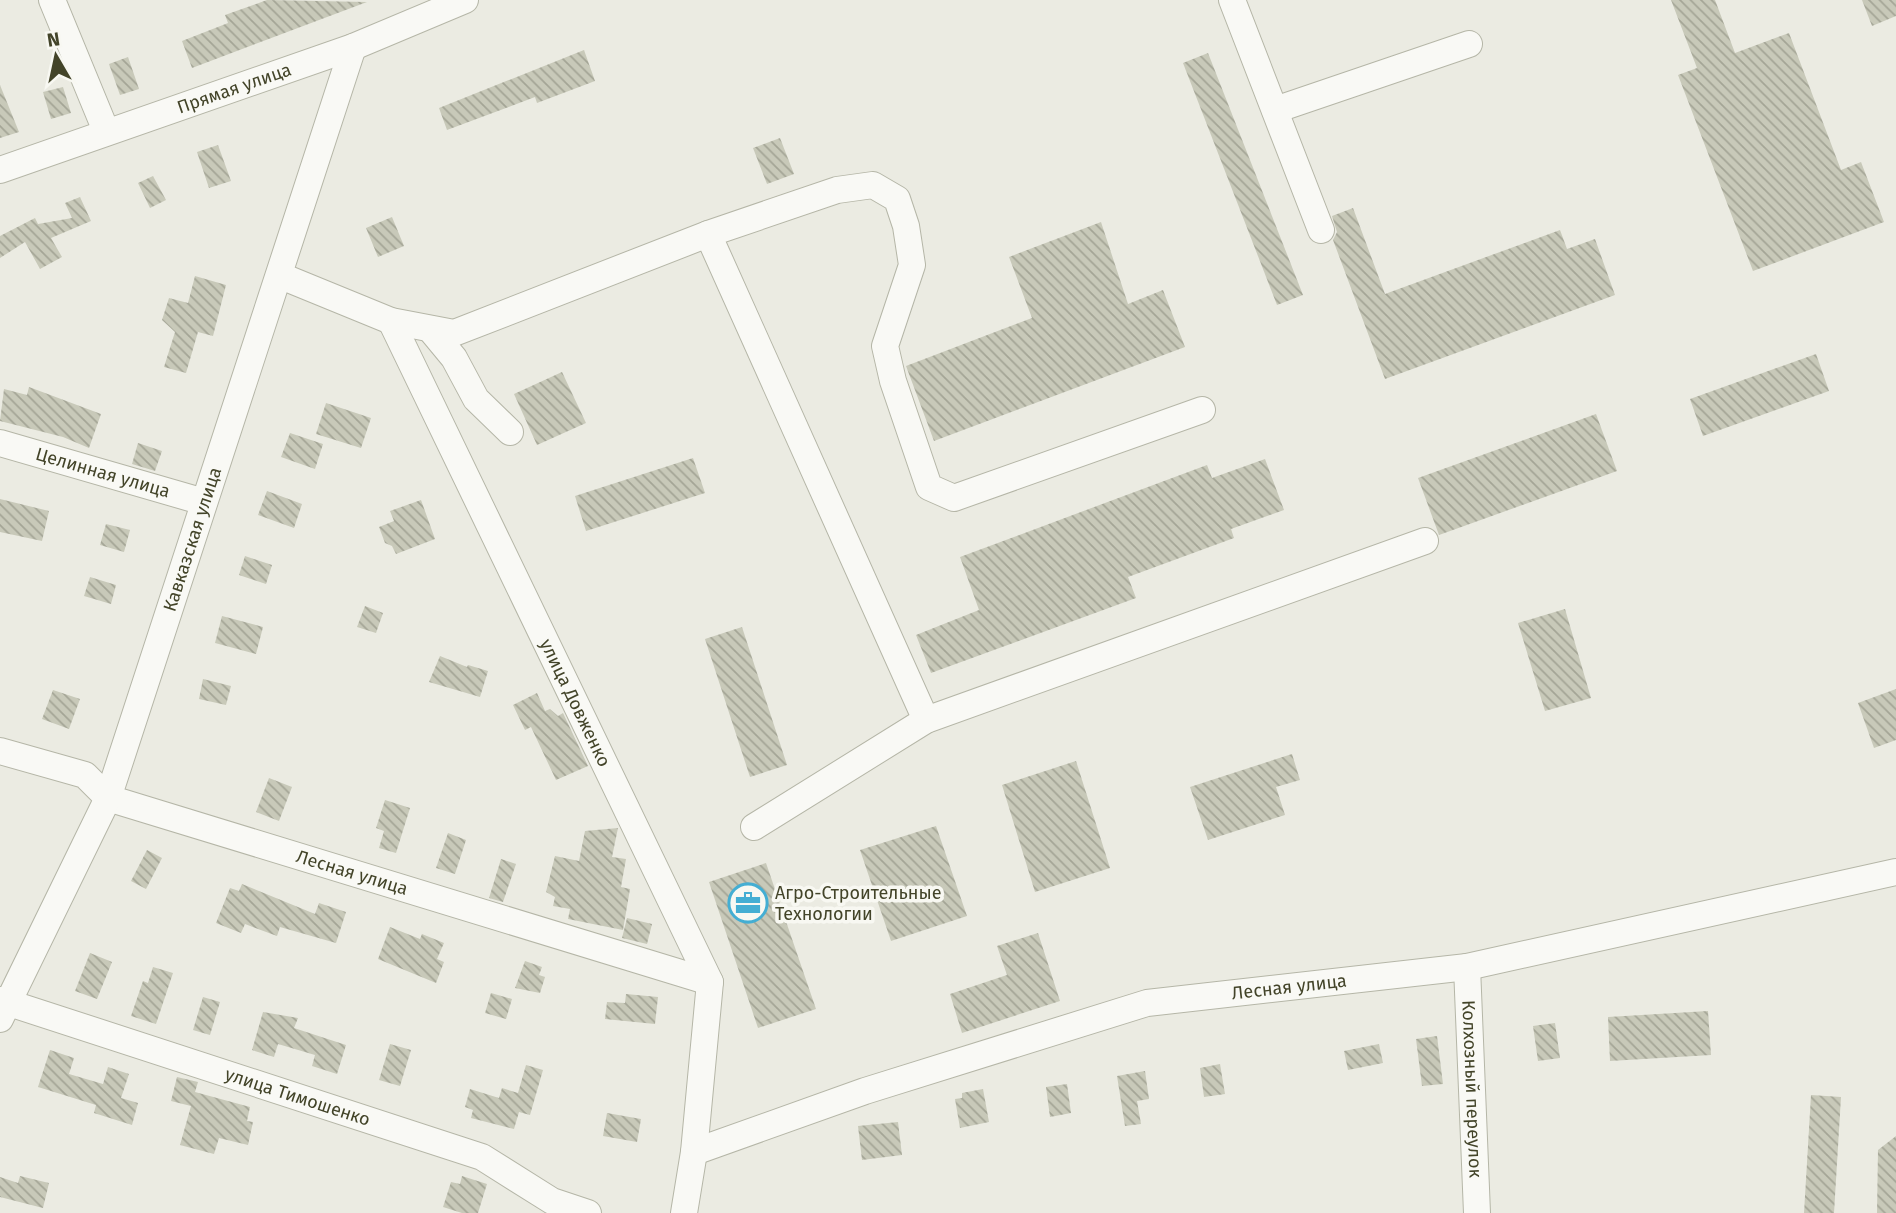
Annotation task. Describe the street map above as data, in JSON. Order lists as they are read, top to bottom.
{
  "streets": {
    "street": [
      "Прямая улица",
      "Целинная улица",
      "Кавказская улица",
      "улица Довженко",
      "Лесная улица",
      "Колхозный переулок",
      "улица Тимошенко"
    ]
  },
  "crossings": [
    ["Прямая улица", "Кавказская улица"],
    ["Целинная улица", "Кавказская улица"],
    ["Кавказская улица", "Лесная улица"],
    ["Кавказская улица", "улица Тимошенко"],
    ["улица Довженко", "Лесная улица"],
    ["Лесная улица", "Колхозный переулок"]
  ],
  "places": {
    "office": ["Агро-Строительные Технологии"]
  },
  "north": "top"
}
